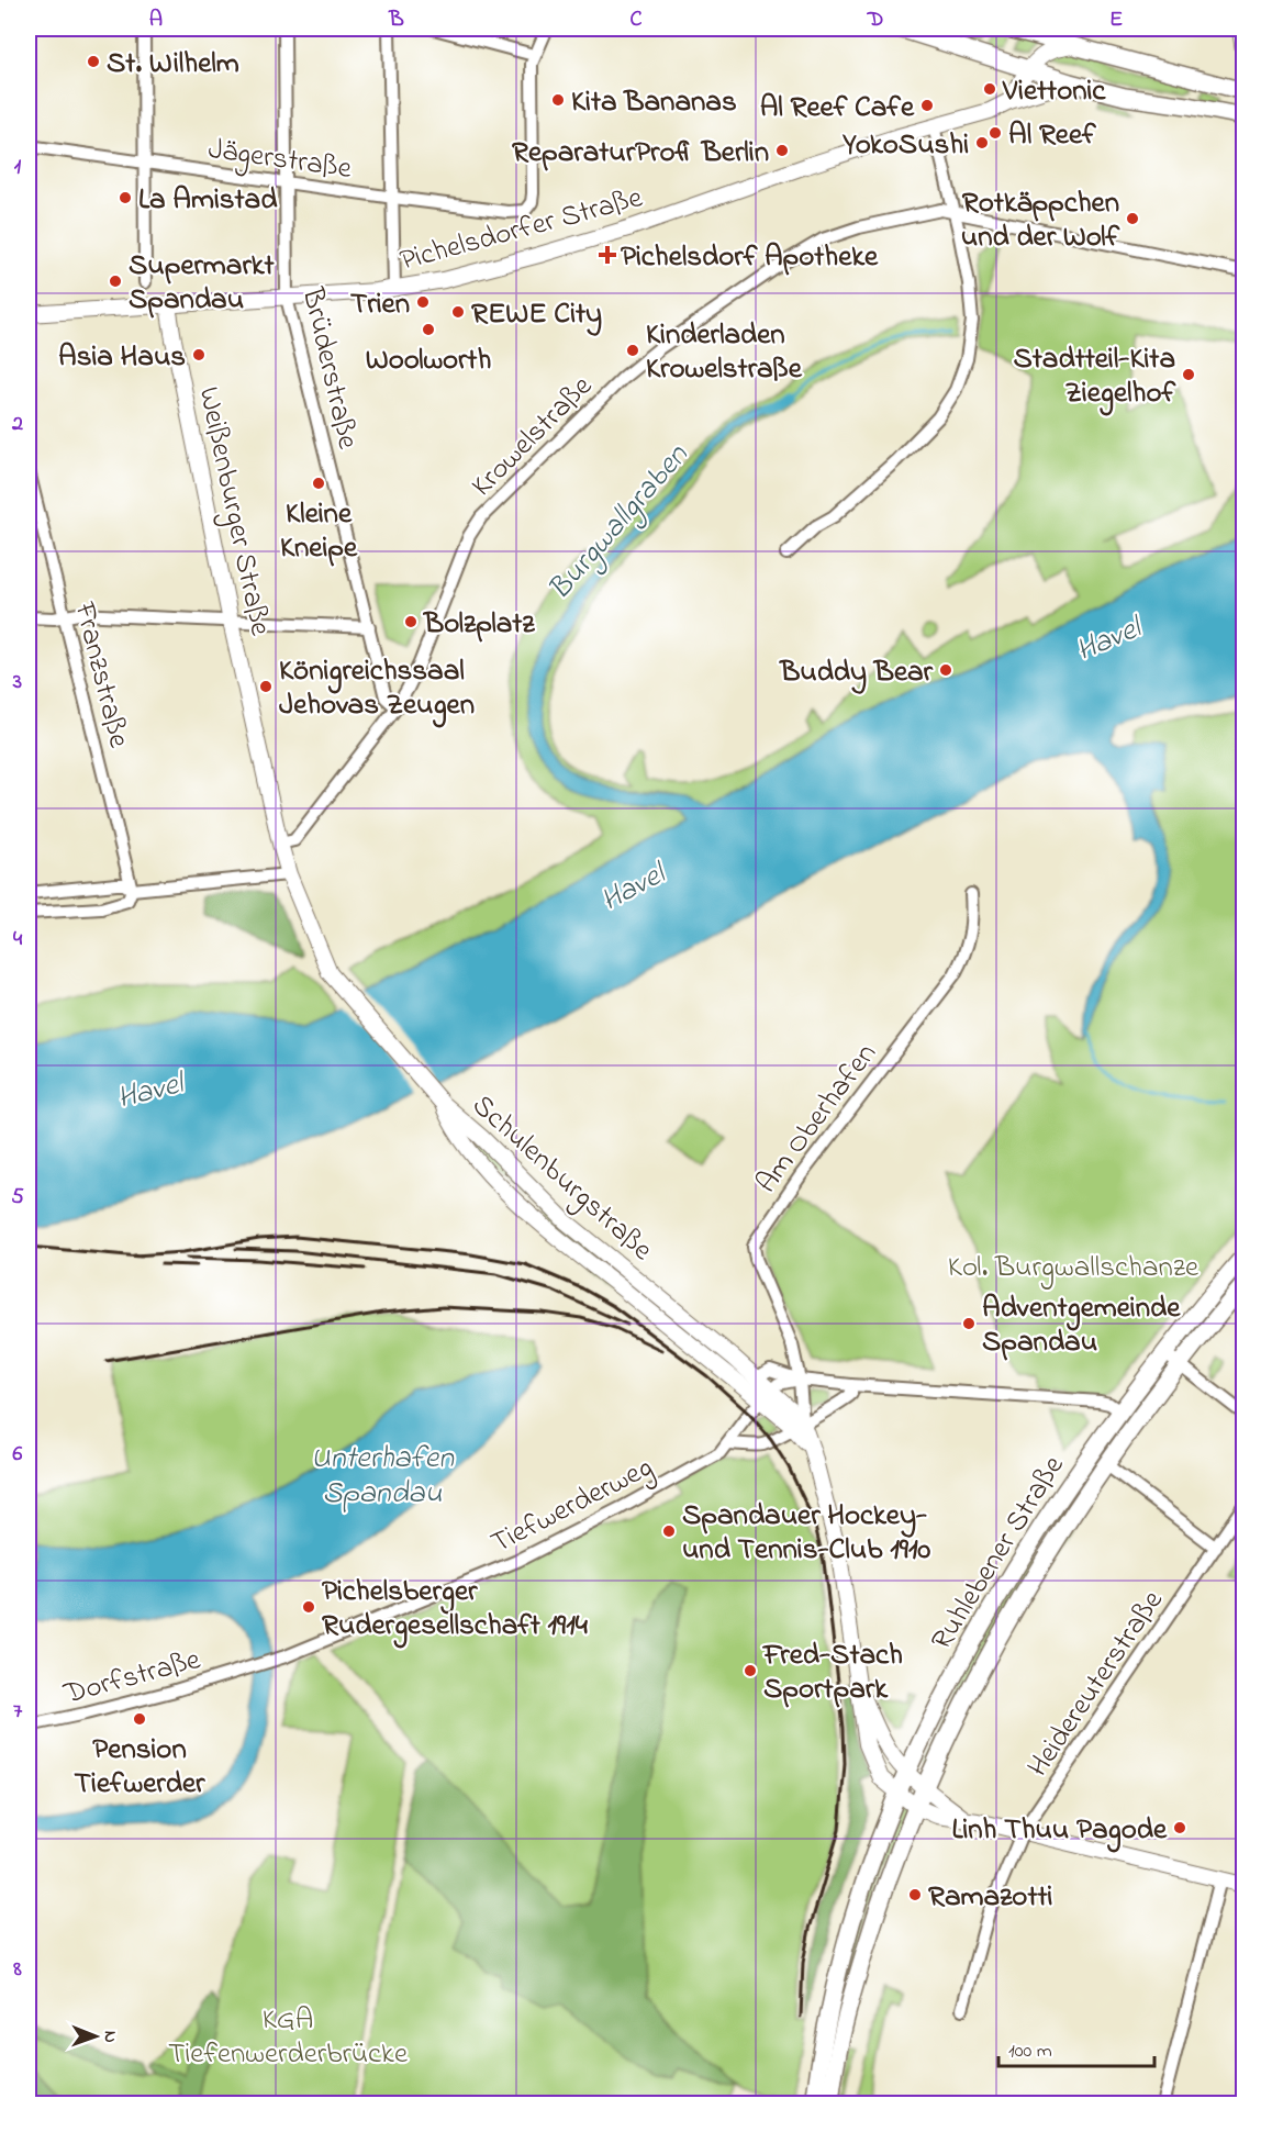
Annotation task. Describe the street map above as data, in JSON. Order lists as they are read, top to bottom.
{
  "streets": {
    "main road": ["Ruhlebener Straße"],
    "street": [
      "Jägerstraße",
      "Pichelsdorfer Straße",
      "Brüderstraße",
      "Krowelstraße",
      "Weißenburger Straße",
      "Franzstraße",
      "Am Oberhafen",
      "Schulenburgstraße",
      "Tiefwerderweg",
      "Dorfstraße",
      "Heidereuterstraße"
    ]
  },
  "crossings": [
    ["Jägerstraße", "Brüderstraße"],
    ["Pichelsdorfer Straße", "Brüderstraße"],
    ["Pichelsdorfer Straße", "Weißenburger Straße"],
    ["Brüderstraße", "Krowelstraße"],
    ["Krowelstraße", "Weißenburger Straße"],
    ["Weißenburger Straße", "Schulenburgstraße"],
    ["Am Oberhafen", "Tiefwerderweg"],
    ["Schulenburgstraße", "Tiefwerderweg"],
    ["Schulenburgstraße", "Ruhlebener Straße"],
    ["Schulenburgstraße", "Heidereuterstraße"],
    ["Tiefwerderweg", "Ruhlebener Straße"],
    ["Tiefwerderweg", "Dorfstraße"]
  ],
  "water": ["Burgwallgraben", "Havel", "Unterhafen Spandau"],
  "parks": ["Kol. Burgwallschanze", "KGA Tiefenwerderbrücke"],
  "places": {
    "other": [
      "St. Wilhelm",
      "Viettonic",
      "Kita Bananas",
      "Al Reef Cafe",
      "Al Reef",
      "YokoSushi",
      "ReparaturProfi Berlin",
      "La Amistad",
      "Rotkäppchen und der Wolf",
      "Supermarkt Spandau",
      "Trien",
      "REWE City",
      "Woolworth",
      "Kinderladen Krowelstraße",
      "Asia Haus",
      "Stadtteil-Kita Ziegelhof",
      "Kleine Kneipe",
      "Bolzplatz",
      "Buddy Bear",
      "Königreichssaal Jehovas Zeugen",
      "Adventgemeinde Spandau",
      "Spandauer Hockey- und Tennis-Club 1910",
      "Pichelsberger Rudergesellschaft 1914",
      "Fred-Stach Sportpark",
      "Pension Tiefwerder",
      "Linh Thuu Pagode",
      "Ramazotti"
    ],
    "health": ["Pichelsdorf Apotheke"]
  },
  "scale_bar": "100 m",
  "north": "right",
  "grid": {
    "columns": [
      "A",
      "B",
      "C",
      "D",
      "E"
    ],
    "rows": [
      "1",
      "2",
      "3",
      "4",
      "5",
      "6",
      "7",
      "8"
    ]
  }
}
